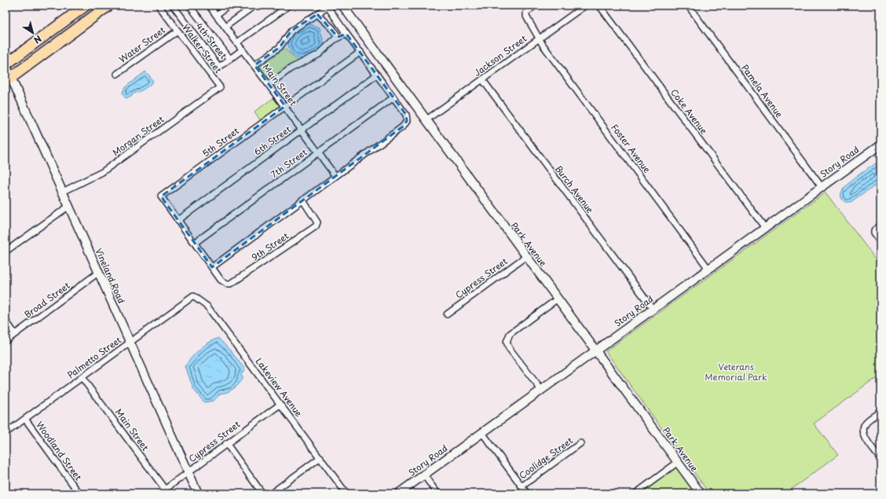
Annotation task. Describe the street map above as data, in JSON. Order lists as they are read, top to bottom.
{
  "streets": {
    "street": [
      "4th Street",
      "Water Street",
      "Walker Street",
      "Jackson Street",
      "Main Street",
      "Pamela Avenue",
      "Coke Avenue",
      "Morgan Street",
      "6th Street",
      "5th Street",
      "Foster Avenue",
      "Story Road",
      "7th Street",
      "Burch Avenue",
      "Park Avenue",
      "9th Street",
      "Vineland Road",
      "Cypress Street",
      "Broad Street",
      "Palmetto Street",
      "Lakeview Avenue",
      "Woodland Street",
      "Coolidge Street"
    ]
  },
  "crossings": [
    ["4th Street", "Main Street"],
    ["Water Street", "Walker Street"],
    ["Walker Street", "Morgan Street"],
    ["Jackson Street", "Foster Avenue"],
    ["Jackson Street", "Burch Avenue"],
    ["Jackson Street", "Park Avenue"],
    ["Main Street", "6th Street"],
    ["Main Street", "5th Street"],
    ["Main Street", "7th Street"],
    ["Main Street", "Cypress Street"],
    ["Main Street", "Palmetto Street"],
    ["Pamela Avenue", "Story Road"],
    ["Coke Avenue", "Story Road"],
    ["Morgan Street", "Vineland Road"],
    ["6th Street", "5th Street"],
    ["5th Street", "7th Street"],
    ["5th Street", "9th Street"],
    ["Foster Avenue", "Story Road"],
    ["Story Road", "Burch Avenue"],
    ["Story Road", "Park Avenue"],
    ["Park Avenue", "Cypress Street"],
    ["Vineland Road", "Cypress Street"],
    ["Vineland Road", "Broad Street"],
    ["Vineland Road", "Palmetto Street"],
    ["Cypress Street", "Lakeview Avenue"],
    ["Palmetto Street", "Lakeview Avenue"],
    ["Palmetto Street", "Woodland Street"]
  ],
  "parks": ["Veterans Memorial Park"],
  "north": "bottom right"
}
